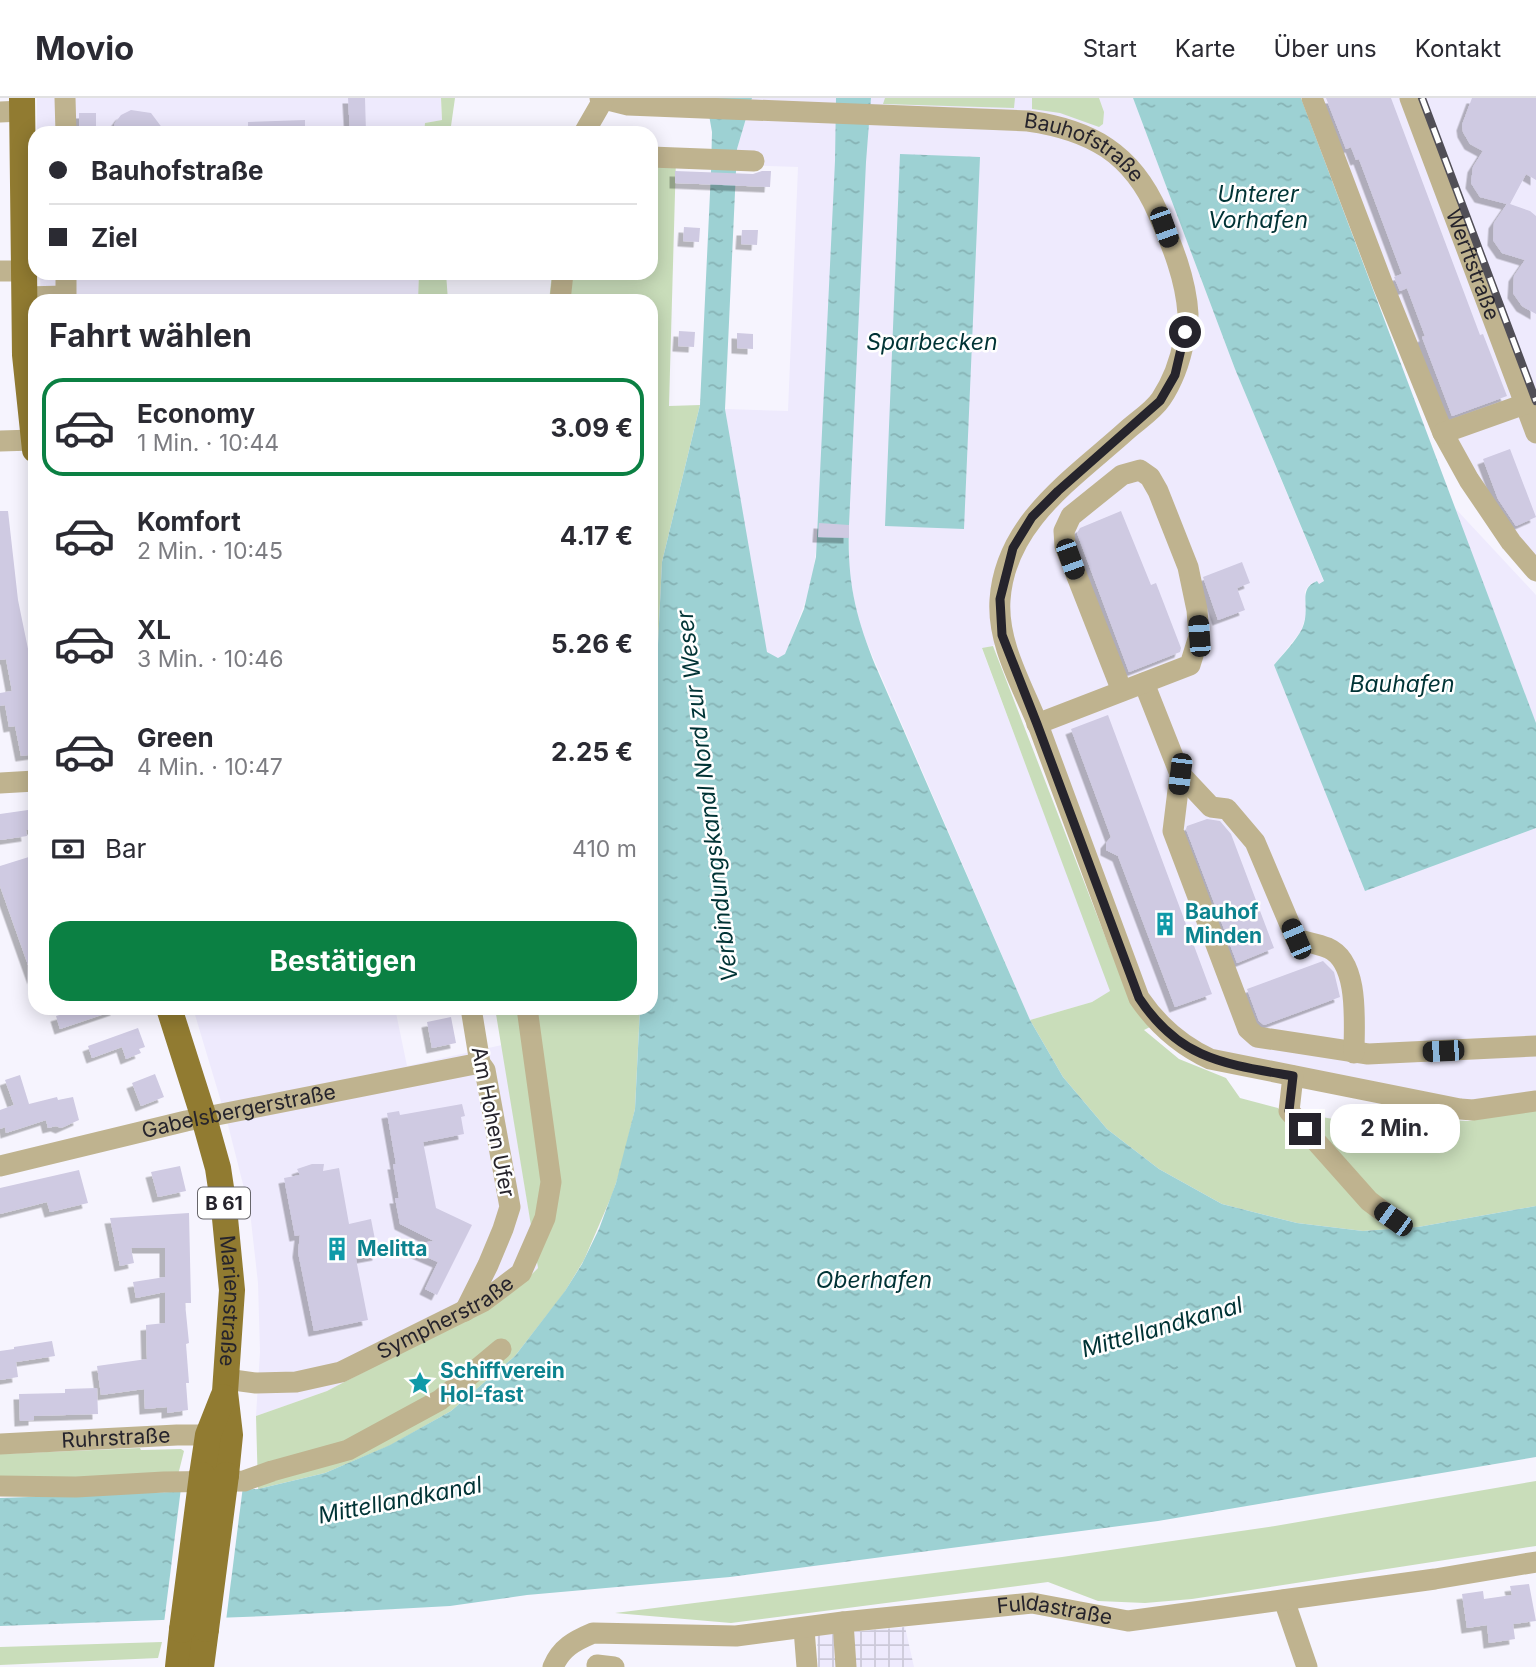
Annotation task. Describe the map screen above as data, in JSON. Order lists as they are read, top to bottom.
{
  "streets": {
    "main road": ["B 61", "Marienstraße"],
    "street": [
      "Bauhofstraße",
      "Werftstraße",
      "Gabelsbergerstraße",
      "Am Hohen Ufer",
      "Sympherstraße",
      "Ruhrstraße",
      "Fuldastraße"
    ]
  },
  "crossings": [
    ["Gabelsbergerstraße", "Am Hohen Ufer"],
    ["Gabelsbergerstraße", "Marienstraße"],
    ["Am Hohen Ufer", "Sympherstraße"],
    ["Marienstraße", "Sympherstraße"],
    ["Marienstraße", "Ruhrstraße"]
  ],
  "water": [
    "Unterer Vorhafen",
    "Sparbecken",
    "Bauhafen",
    "Verbindungskanal Nord zur Weser",
    "Oberhafen",
    "Mittellandkanal"
  ],
  "places": {
    "building": ["Bauhof Minden", "Melitta"],
    "place": ["Schiffverein Hol-fast"]
  },
  "page": {
    "header": "Movio",
    "nav": [
      "Start",
      "Karte",
      "Über uns",
      "Kontakt"
    ],
    "banner": ["Bauhofstraße", "Ziel"],
    "heading": "Fahrt wählen",
    "list": [
      {
        "name": "Economy",
        "note": "1 Min. · 10:44",
        "value": "3.09 €"
      },
      {
        "name": "Komfort",
        "note": "2 Min. · 10:45",
        "value": "4.17 €"
      },
      {
        "name": "XL",
        "note": "3 Min. · 10:46",
        "value": "5.26 €"
      },
      {
        "name": "Green",
        "note": "4 Min. · 10:47",
        "value": "2.25 €"
      }
    ],
    "pay": ["Bar", "410 m"],
    "buttons": "Bestätigen",
    "bubble": "2 Min."
  }
}
